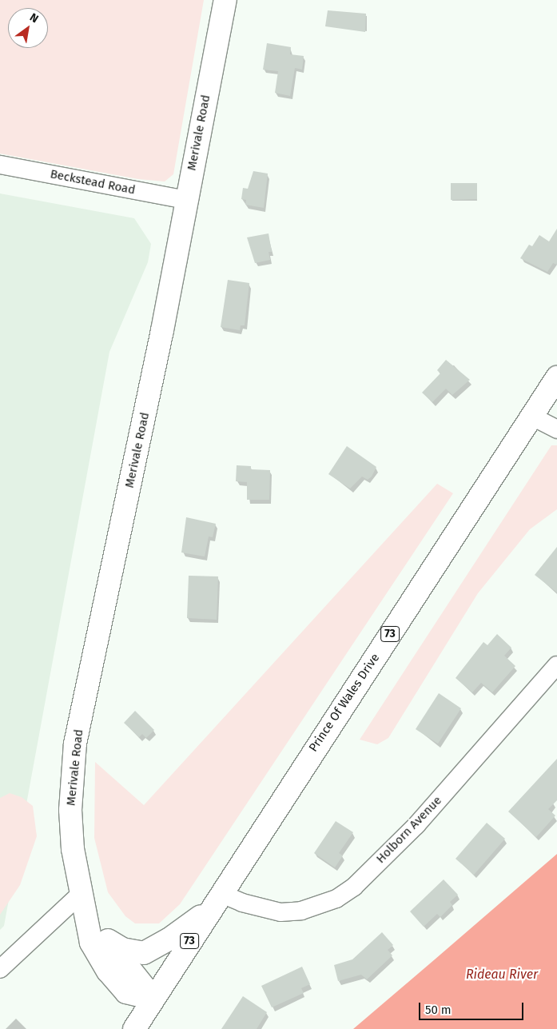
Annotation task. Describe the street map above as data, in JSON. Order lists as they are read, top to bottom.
{
  "streets": {
    "main road": ["Merivale Road", "73", "Prince Of Wales Drive"],
    "street": ["Beckstead Road", "Holborn Avenue"]
  },
  "crossings": [
    ["Merivale Road", "Beckstead Road"],
    ["Merivale Road", "Prince Of Wales Drive"],
    ["Prince Of Wales Drive", "Holborn Avenue"]
  ],
  "water": ["Rideau River"],
  "scale_bar": "50 m",
  "north": "top right"
}
